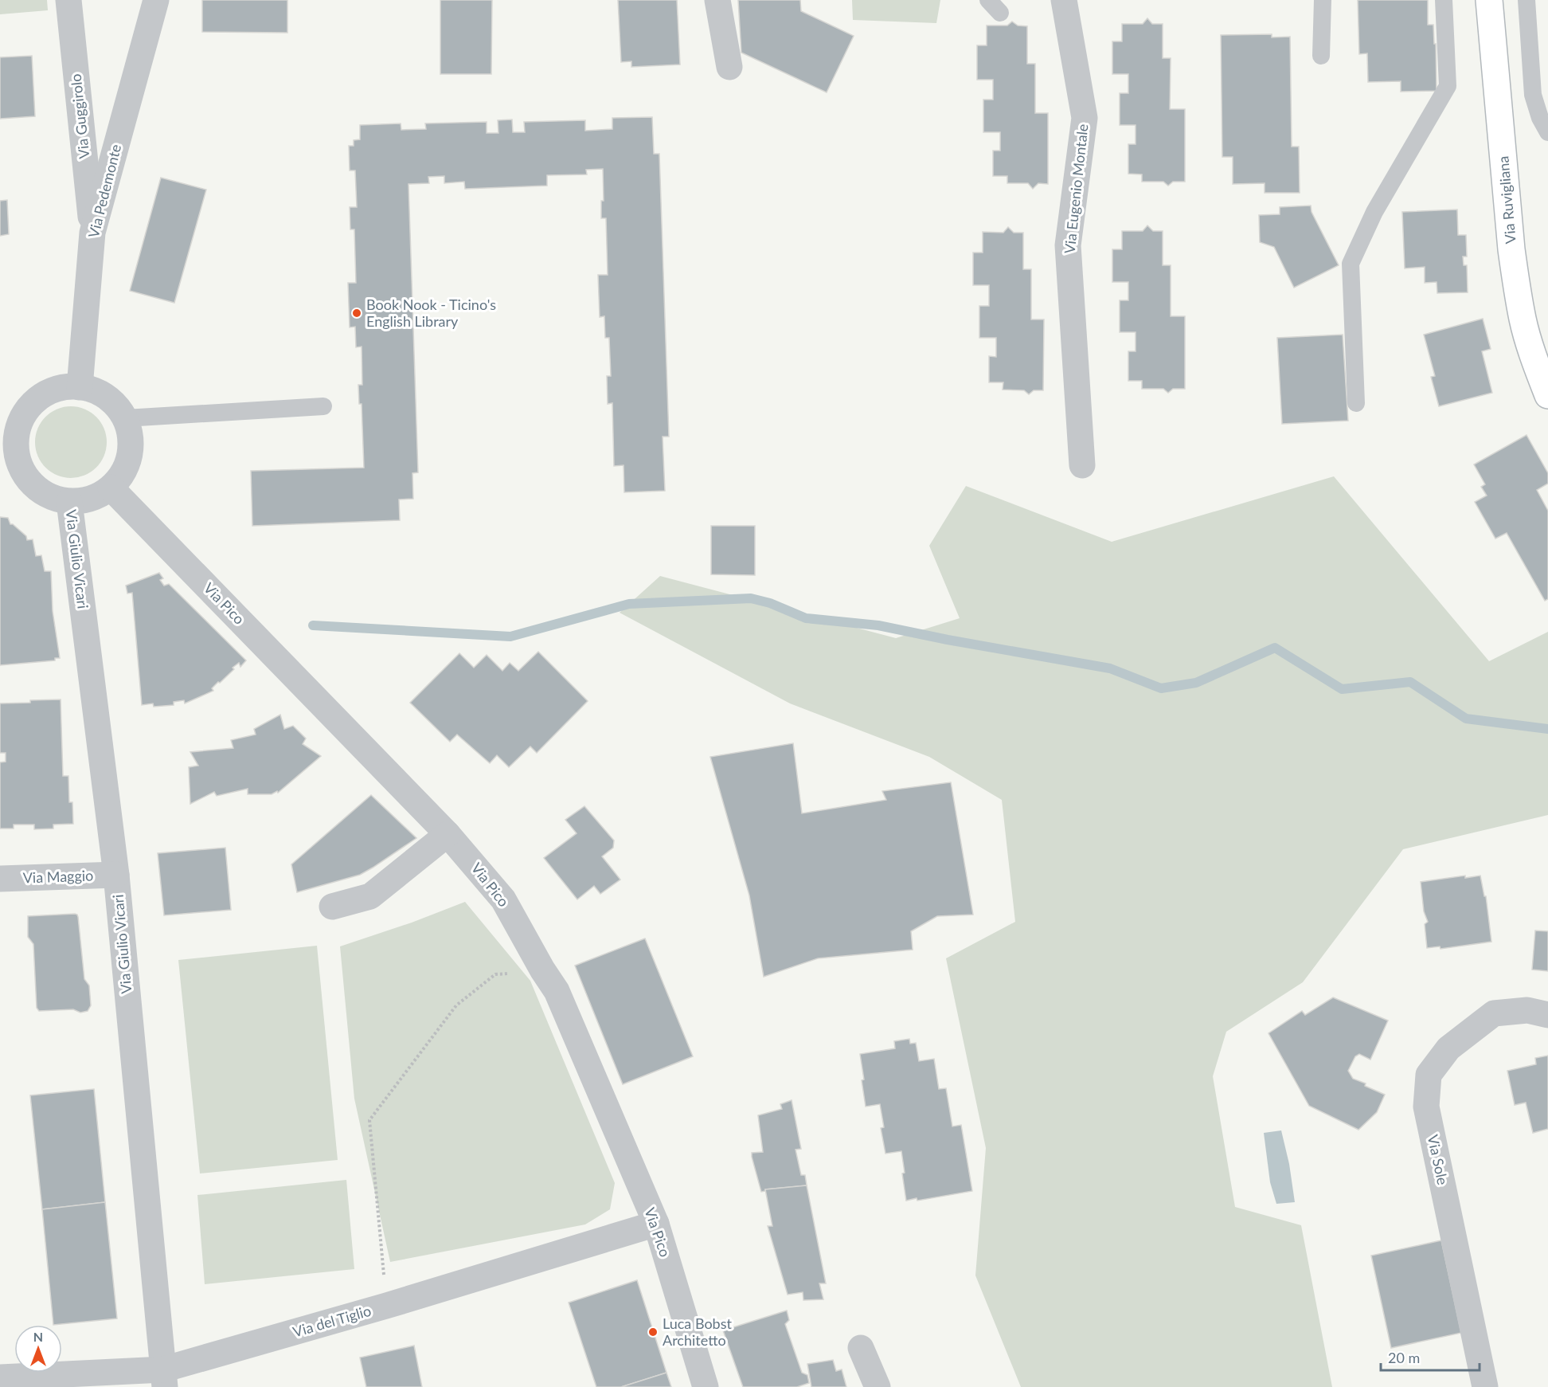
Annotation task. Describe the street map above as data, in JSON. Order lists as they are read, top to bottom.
{
  "streets": {
    "main road": ["Via Ruvigliana"],
    "street": [
      "Via Guggirolo",
      "Via Eugenio Montale",
      "Via Pedemonte",
      "Via Giulio Vicari",
      "Via Pico",
      "Via Maggio",
      "Via Sole",
      "Via del Tiglio"
    ]
  },
  "crossings": [
    ["Via Guggirolo", "Via Pedemonte"],
    ["Via Pedemonte", "Via Giulio Vicari"],
    ["Via Pedemonte", "Via Pico"],
    ["Via Giulio Vicari", "Via Pico"],
    ["Via Giulio Vicari", "Via Maggio"],
    ["Via Giulio Vicari", "Via del Tiglio"],
    ["Via Pico", "Via del Tiglio"]
  ],
  "places": ["Book Nook - Ticino's English Library", "Luca Bobst Architetto"],
  "scale_bar": "20 m",
  "north": "top"
}
